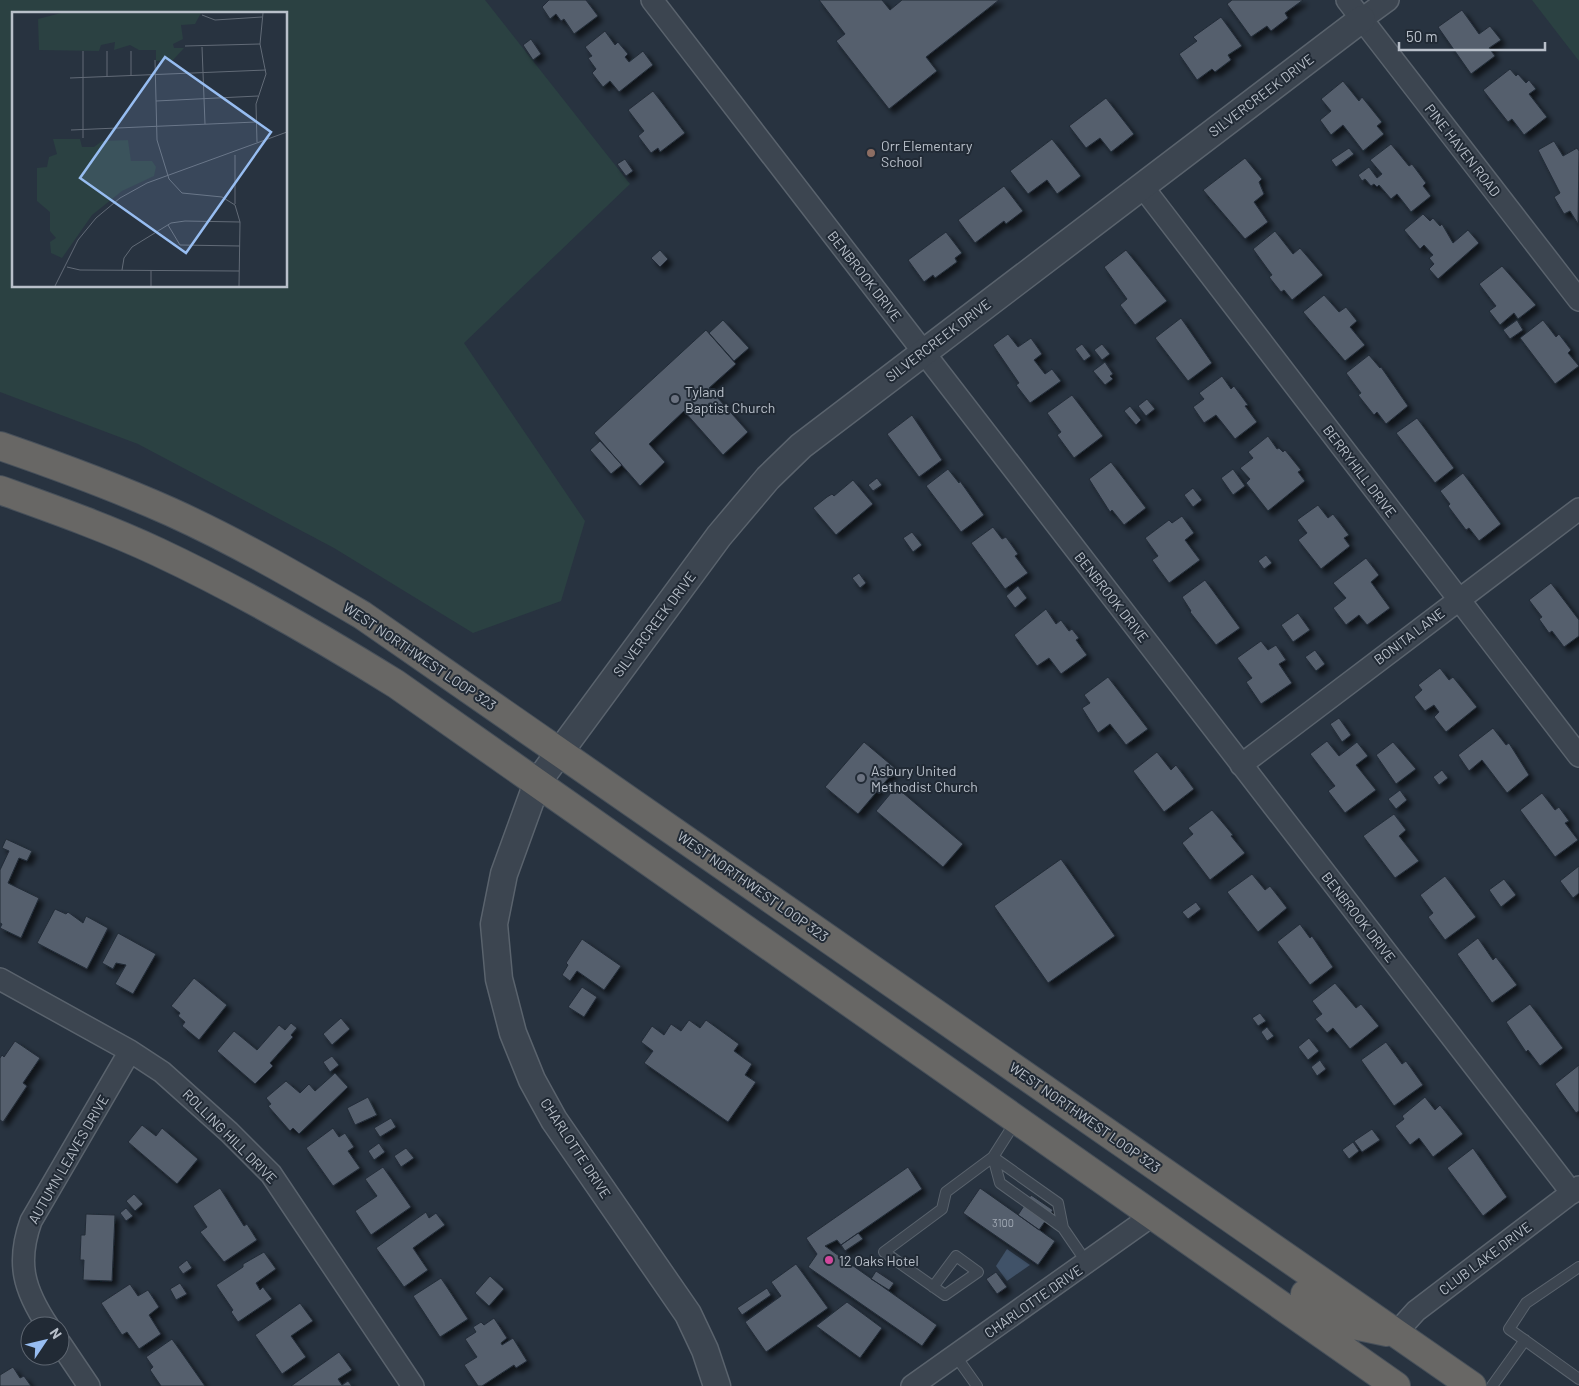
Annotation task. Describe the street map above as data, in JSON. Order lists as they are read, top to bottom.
{
  "streets": {
    "highway": ["WEST NORTHWEST LOOP 323"],
    "street": [
      "SILVERCREEK DRIVE",
      "PINE HAVEN ROAD",
      "BENBROOK DRIVE",
      "BERRYHILL DRIVE",
      "BONITA LANE",
      "ROLLING HILL DRIVE",
      "CHARLOTTE DRIVE",
      "AUTUMN LEAVES DRIVE",
      "CLUB LAKE DRIVE"
    ]
  },
  "crossings": [
    ["SILVERCREEK DRIVE", "PINE HAVEN ROAD"],
    ["SILVERCREEK DRIVE", "BENBROOK DRIVE"],
    ["SILVERCREEK DRIVE", "BERRYHILL DRIVE"],
    ["SILVERCREEK DRIVE", "WEST NORTHWEST LOOP 323"],
    ["SILVERCREEK DRIVE", "CHARLOTTE DRIVE"],
    ["BENBROOK DRIVE", "BONITA LANE"],
    ["BENBROOK DRIVE", "CLUB LAKE DRIVE"],
    ["BERRYHILL DRIVE", "BONITA LANE"],
    ["WEST NORTHWEST LOOP 323", "CHARLOTTE DRIVE"],
    ["WEST NORTHWEST LOOP 323", "CLUB LAKE DRIVE"],
    ["ROLLING HILL DRIVE", "AUTUMN LEAVES DRIVE"]
  ],
  "places": [
    "Orr Elementary School",
    "Tyland Baptist Church",
    "Asbury United Methodist Church",
    "12 Oaks Hotel"
  ],
  "house_numbers": ["3100"],
  "scale_bar": "50 m",
  "north": "top right"
}
